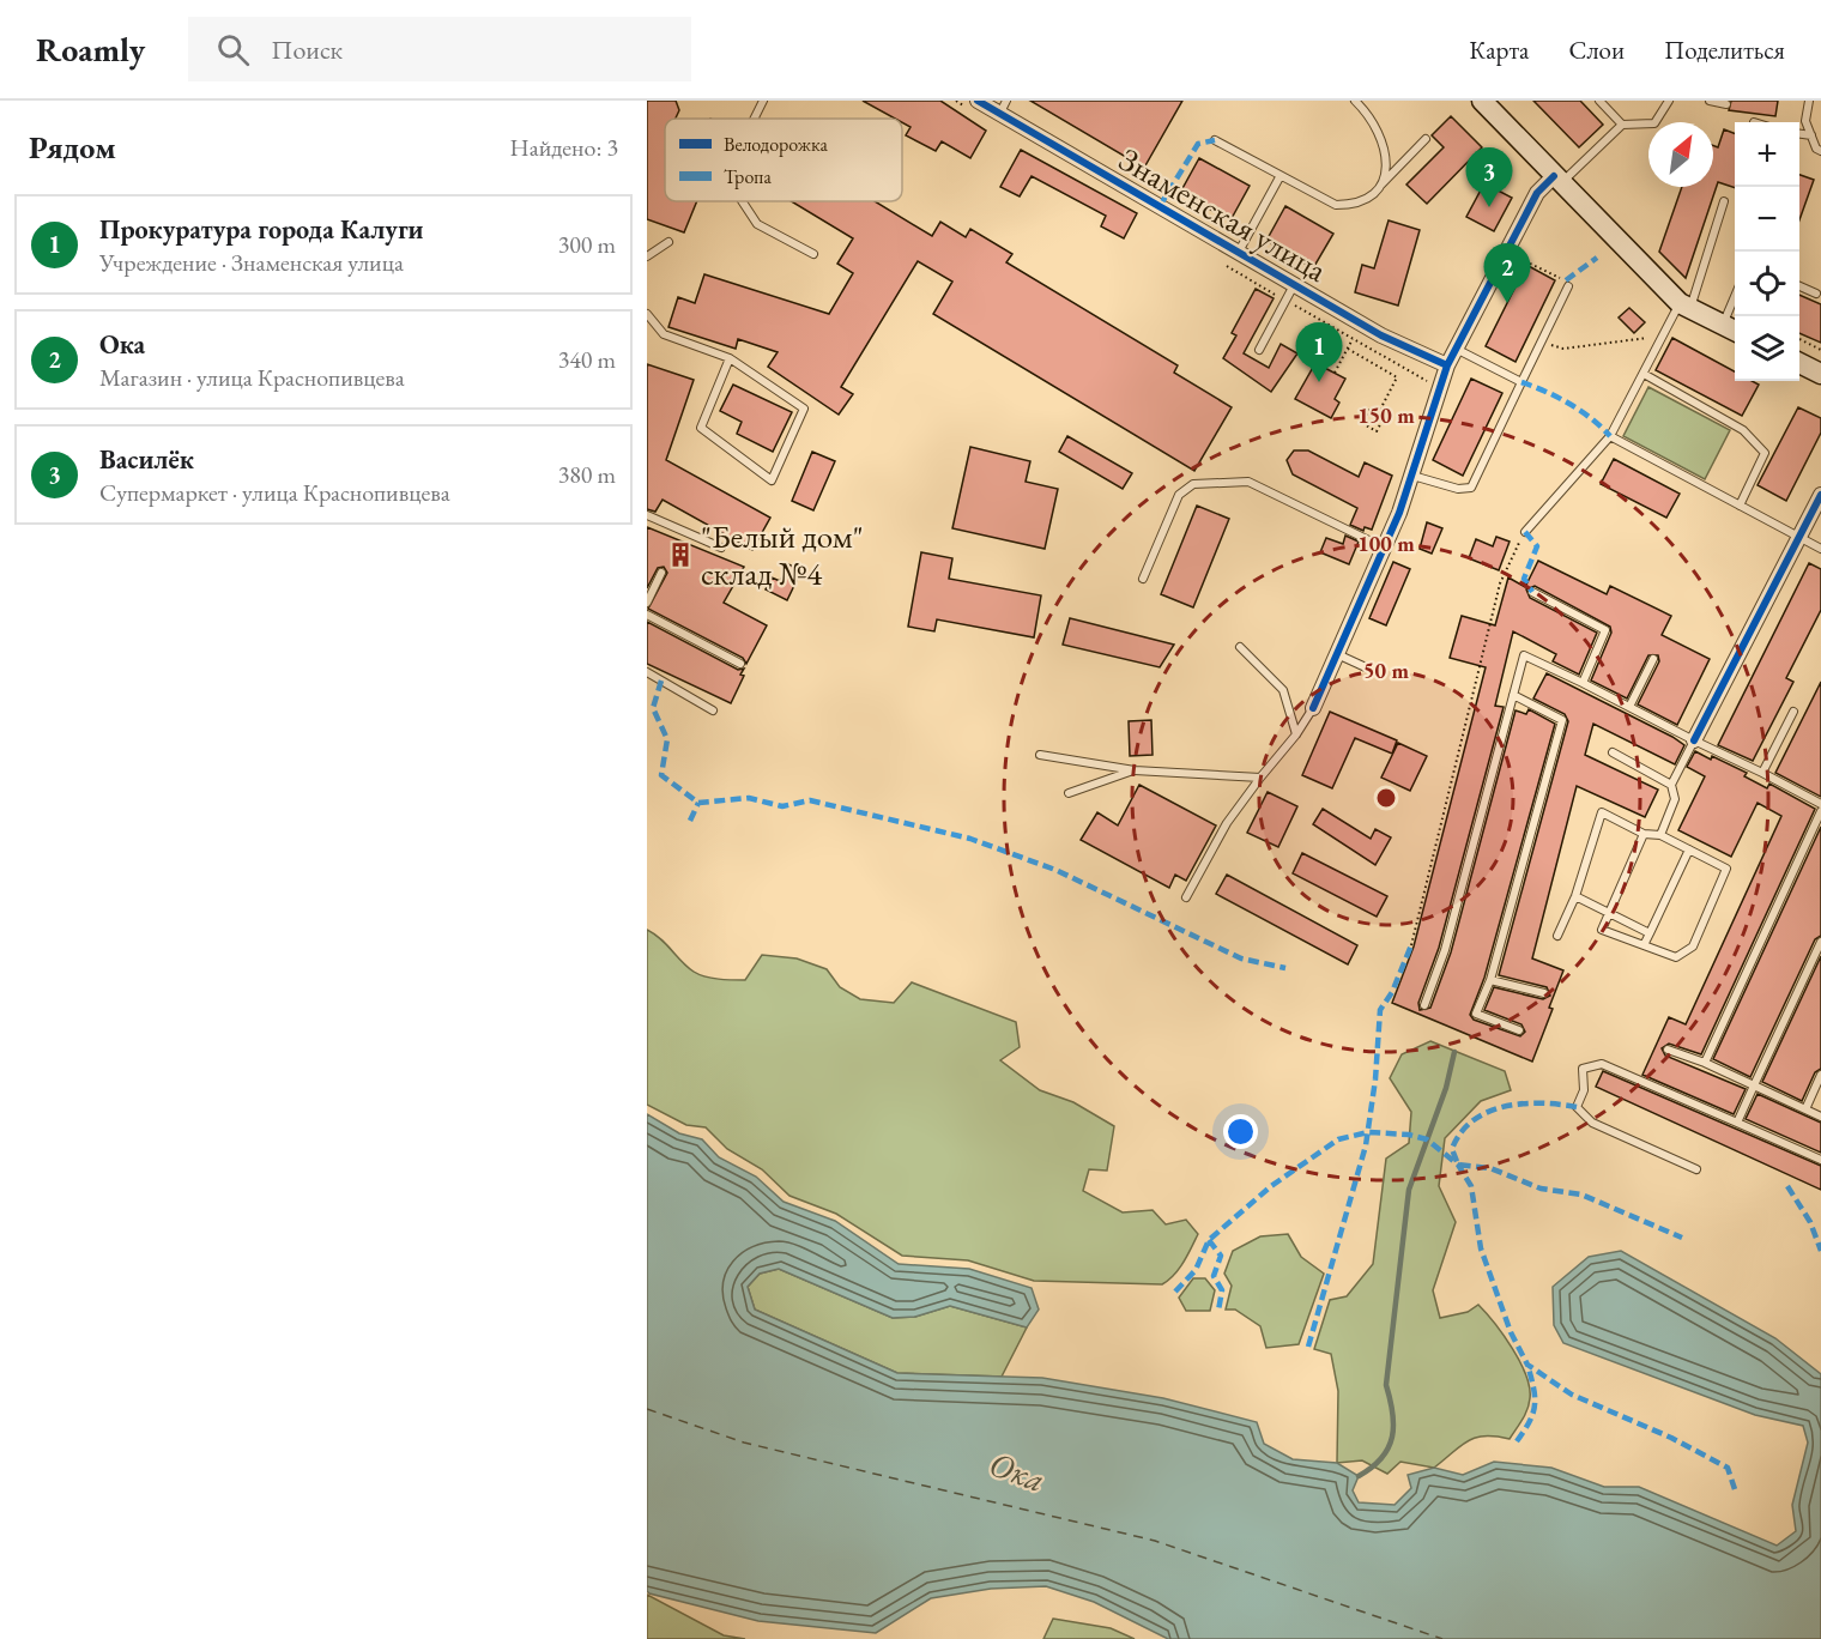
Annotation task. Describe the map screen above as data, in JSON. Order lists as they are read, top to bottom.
{
  "streets": {
    "street": ["Знаменская улица"]
  },
  "water": ["Ока"],
  "places": {
    "building": ["\"Белый дом\" склад №4"]
  },
  "legend": ["Велодорожка", "Тропа"],
  "north": "top right",
  "page": {
    "header": "Roamly",
    "search": "Поиск",
    "nav": ["Карта", "Слои", "Поделиться"],
    "heading": ["Рядом", "Найдено: 3"],
    "map_buttons": ["+", "−"],
    "pins": ["3", "2", "1"],
    "list": [
      {
        "mark": "1",
        "name": "Прокуратура города Калуги",
        "note": "Учреждение · Знаменская улица",
        "value": "300 m"
      },
      {
        "mark": "2",
        "name": "Ока",
        "note": "Магазин · улица Краснопивцева",
        "value": "340 m"
      },
      {
        "mark": "3",
        "name": "Василёк",
        "note": "Супермаркет · улица Краснопивцева",
        "value": "380 m"
      }
    ]
  },
  "rings": ["150 m", "100 m", "50 m"]
}
